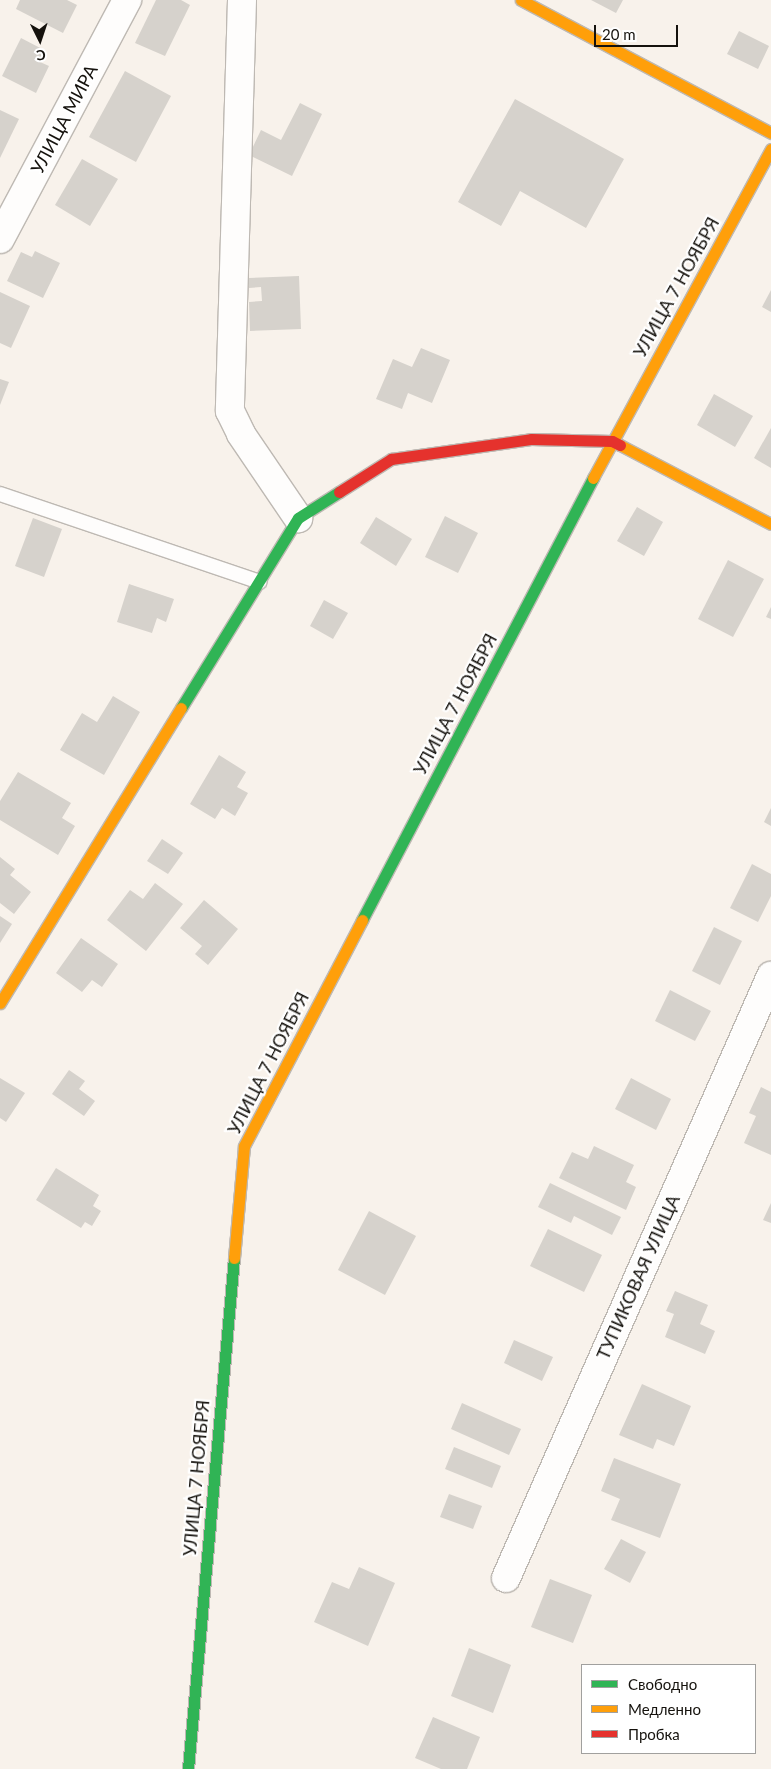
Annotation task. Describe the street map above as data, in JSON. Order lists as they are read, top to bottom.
{
  "streets": {
    "main road": ["УЛИЦА 7 НОЯБРЯ"],
    "street": ["УЛИЦА МИРА", "ТУПИКОВАЯ УЛИЦА"]
  },
  "legend": ["Свободно", "Медленно", "Пробка"],
  "scale_bar": "20 m",
  "north": "bottom"
}
